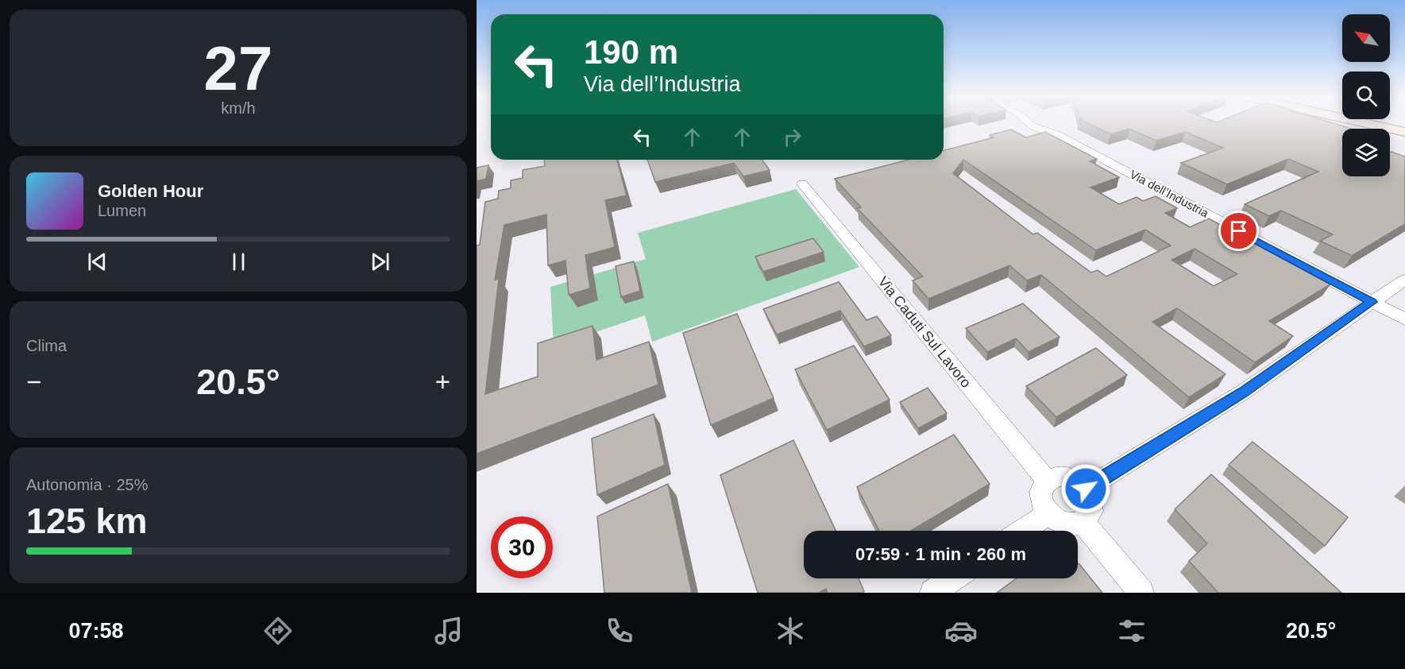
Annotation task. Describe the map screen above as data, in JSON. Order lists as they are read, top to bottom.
{
  "streets": {
    "street": ["Via dell’Industria", "Via Caduti Sul Lavoro"]
  },
  "north": "top left",
  "page": {
    "tile": [
      ["27", "km/h"],
      "Clima",
      ["Autonomia · 25%", "125 km"]
    ],
    "turn": ["190 m", "Via dell’Industria"],
    "song": ["Golden Hour", "Lumen"],
    "heat": ["−", "20.5°", "+"],
    "limit": "30",
    "trip": "07:59 · 1 min · 260 m",
    "tabs": ["07:58", "20.5°"]
  }
}
